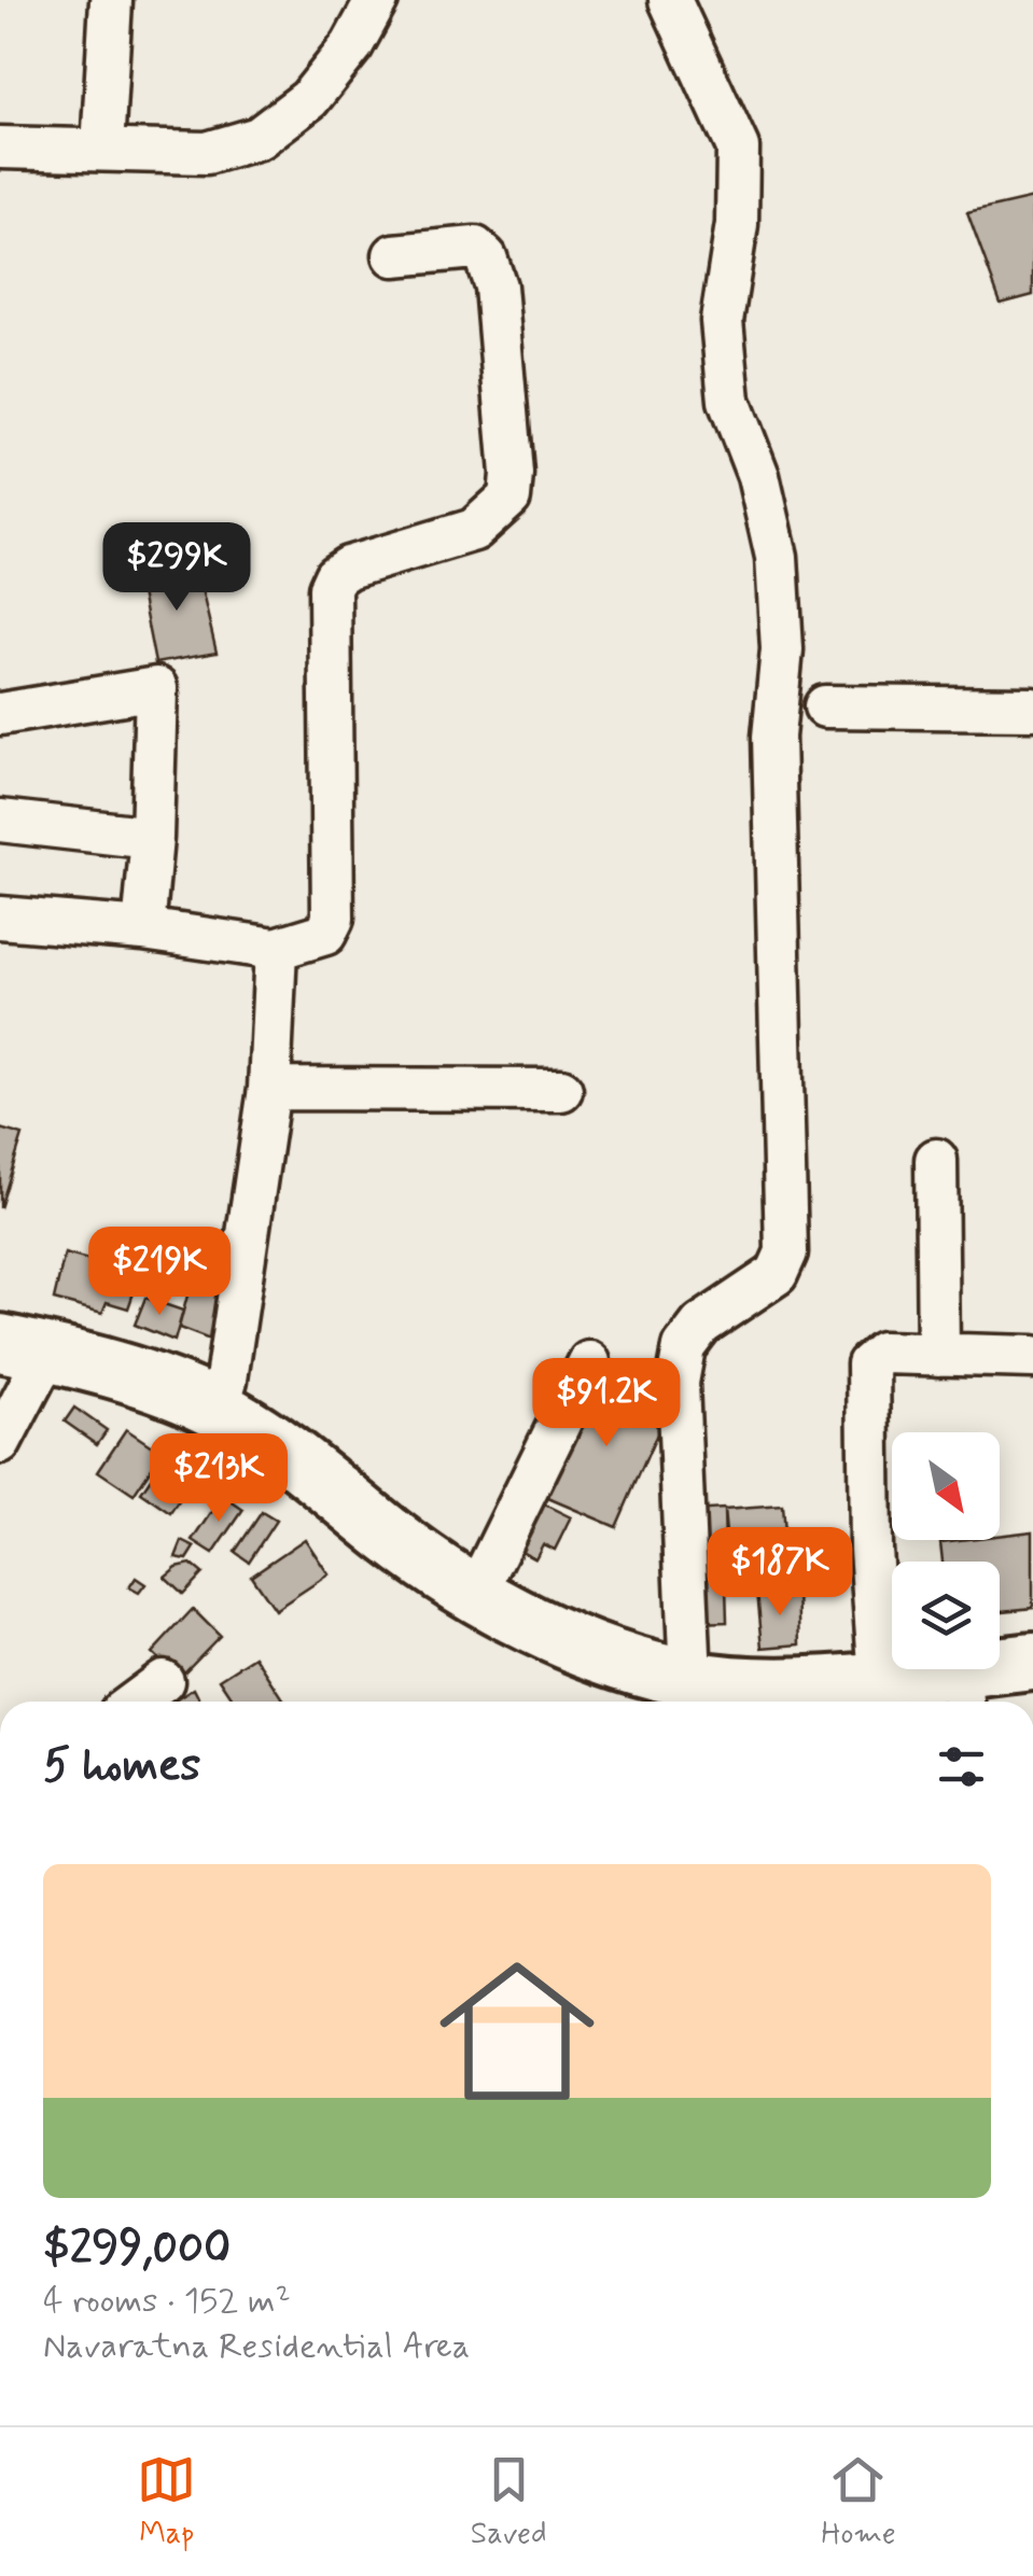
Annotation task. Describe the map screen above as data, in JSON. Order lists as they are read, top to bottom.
{
  "north": "bottom right",
  "page": {
    "price": [
      "$299K",
      "$219K",
      "$91.2K",
      "$213K",
      "$187K"
    ],
    "heading": "5 homes",
    "list": [
      {
        "name": "$299,000",
        "note": "4 rooms · 152 m² · Navaratna Residential Area"
      }
    ],
    "tabs": ["Map", "Saved", "Home"]
  }
}
